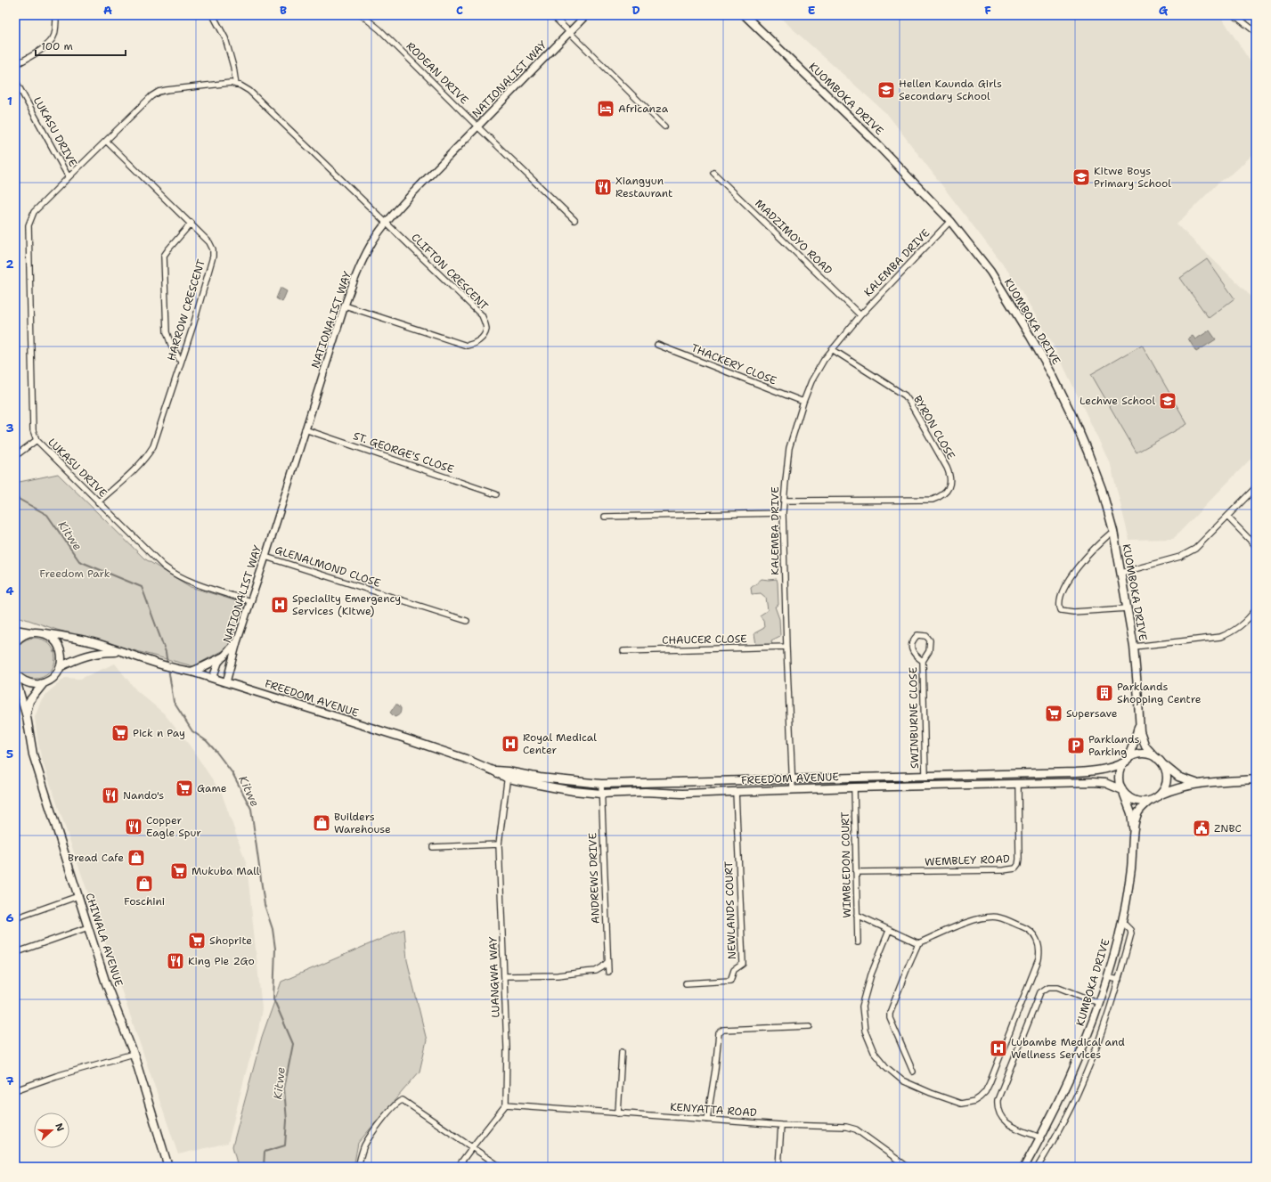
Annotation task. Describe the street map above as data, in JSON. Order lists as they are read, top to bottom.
{
  "streets": {
    "main road": [
      "KUOMBOKA DRIVE",
      "FREEDOM AVENUE",
      "CHIWALA AVENUE",
      "KUMBOKA DRIVE"
    ],
    "street": [
      "RODEAN DRIVE",
      "NATIONALIST WAY",
      "LUKASU DRIVE",
      "MADZIMOYO ROAD",
      "KALEMBA DRIVE",
      "CLIFTON CRESCENT",
      "HARROW CRESCENT",
      "THACKERY CLOSE",
      "BYRON CLOSE",
      "ST. GEORGE'S CLOSE",
      "GLENALMOND CLOSE",
      "CHAUCER CLOSE",
      "SWINBURNE CLOSE",
      "WEMBLEY ROAD",
      "WIMBLEDON COURT",
      "ANDREWS DRIVE",
      "NEWLANDS COURT",
      "LUANGWA WAY",
      "KENYATTA ROAD"
    ]
  },
  "crossings": [
    ["RODEAN DRIVE", "NATIONALIST WAY"],
    ["NATIONALIST WAY", "LUKASU DRIVE"],
    ["NATIONALIST WAY", "CLIFTON CRESCENT"],
    ["NATIONALIST WAY", "ST. GEORGE'S CLOSE"],
    ["NATIONALIST WAY", "GLENALMOND CLOSE"],
    ["NATIONALIST WAY", "FREEDOM AVENUE"],
    ["KUOMBOKA DRIVE", "KALEMBA DRIVE"],
    ["LUKASU DRIVE", "HARROW CRESCENT"],
    ["MADZIMOYO ROAD", "KALEMBA DRIVE"],
    ["KALEMBA DRIVE", "THACKERY CLOSE"],
    ["KALEMBA DRIVE", "BYRON CLOSE"],
    ["KALEMBA DRIVE", "CHAUCER CLOSE"],
    ["KALEMBA DRIVE", "FREEDOM AVENUE"],
    ["FREEDOM AVENUE", "SWINBURNE CLOSE"],
    ["FREEDOM AVENUE", "WEMBLEY ROAD"],
    ["FREEDOM AVENUE", "WIMBLEDON COURT"],
    ["FREEDOM AVENUE", "ANDREWS DRIVE"],
    ["FREEDOM AVENUE", "NEWLANDS COURT"],
    ["FREEDOM AVENUE", "CHIWALA AVENUE"],
    ["FREEDOM AVENUE", "LUANGWA WAY"],
    ["FREEDOM AVENUE", "KUMBOKA DRIVE"],
    ["WEMBLEY ROAD", "WIMBLEDON COURT"],
    ["LUANGWA WAY", "KENYATTA ROAD"]
  ],
  "water": ["Kitwe"],
  "parks": ["Freedom Park"],
  "places": {
    "school or university": ["Hellen Kaunda Girls Secondary School", "Kitwe Boys Primary School", "Lechwe School"],
    "hotel": ["Africanza"],
    "restaurant": [
      "Xiangyun Restaurant",
      "Nando's",
      "Copper Eagle Spur",
      "King Pie 2Go"
    ],
    "hospital": ["Speciality Emergency Services (Kitwe)", "Royal Medical Center", "Lubambe Medical and Wellness Services"],
    "building": ["Parklands Shopping Centre"],
    "supermarket": [
      "Supersave",
      "Pick n Pay",
      "Game",
      "Mukuba Mall",
      "Shoprite"
    ],
    "parking": ["Parklands Parking"],
    "shop": ["Builders Warehouse", "Bread Cafe", "Foschini"],
    "public building": ["ZNBC"]
  },
  "scale_bar": "100 m",
  "north": "right",
  "grid": {
    "columns": [
      "A",
      "B",
      "C",
      "D",
      "E",
      "F",
      "G"
    ],
    "rows": [
      "1",
      "2",
      "3",
      "4",
      "5",
      "6",
      "7"
    ]
  }
}
